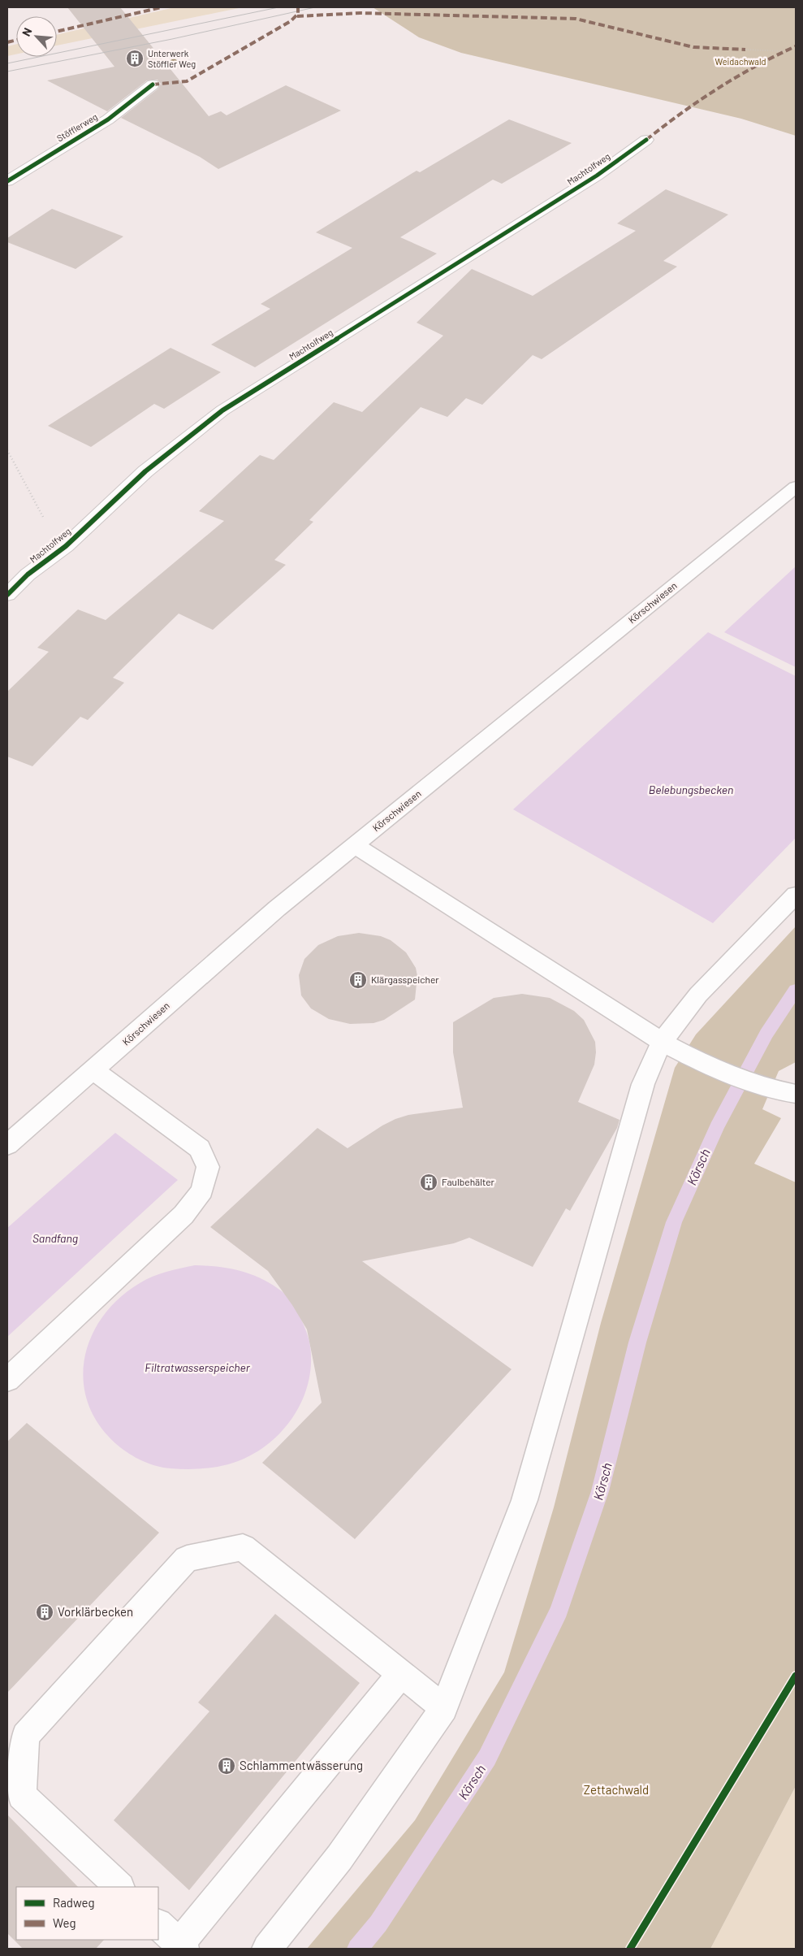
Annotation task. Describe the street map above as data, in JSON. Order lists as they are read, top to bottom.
{
  "streets": {
    "street": ["Stöfflerweg", "Machtolfweg"],
    "lane": ["Körschwiesen"]
  },
  "water": [
    "Belebungsbecken",
    "Körsch",
    "Sandfang",
    "Filtratwasserspeicher"
  ],
  "parks": ["Weidachwald", "Zettachwald"],
  "places": {
    "building": [
      "Unterwerk Stöffler Weg",
      "Klärgasspeicher",
      "Faulbehälter",
      "Vorklärbecken",
      "Schlammentwässerung"
    ]
  },
  "legend": ["Radweg", "Weg"],
  "north": "top left"
}
